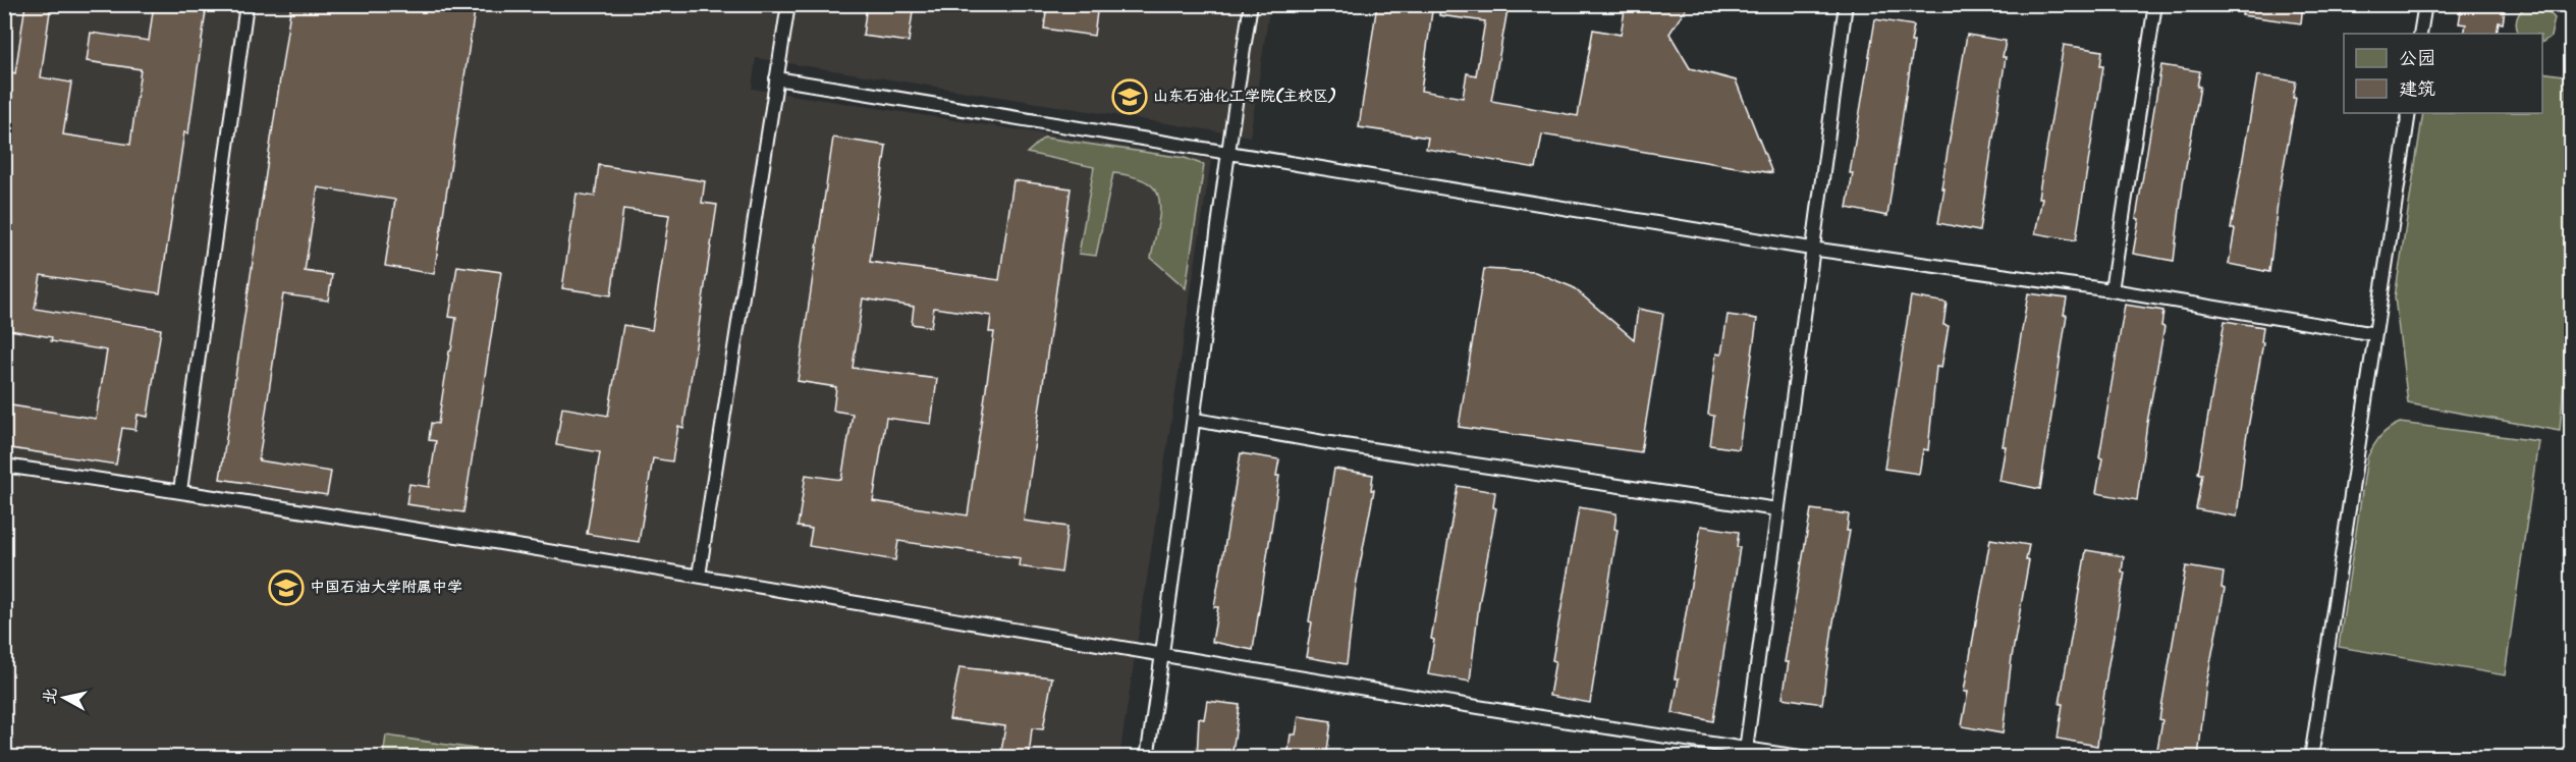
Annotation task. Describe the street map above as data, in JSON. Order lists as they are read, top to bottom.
{
  "places": {
    "school or university": ["山东石油化工学院(主校区)", "中国石油大学附属中学"]
  },
  "legend": ["公园", "建筑"],
  "north": "left"
}
